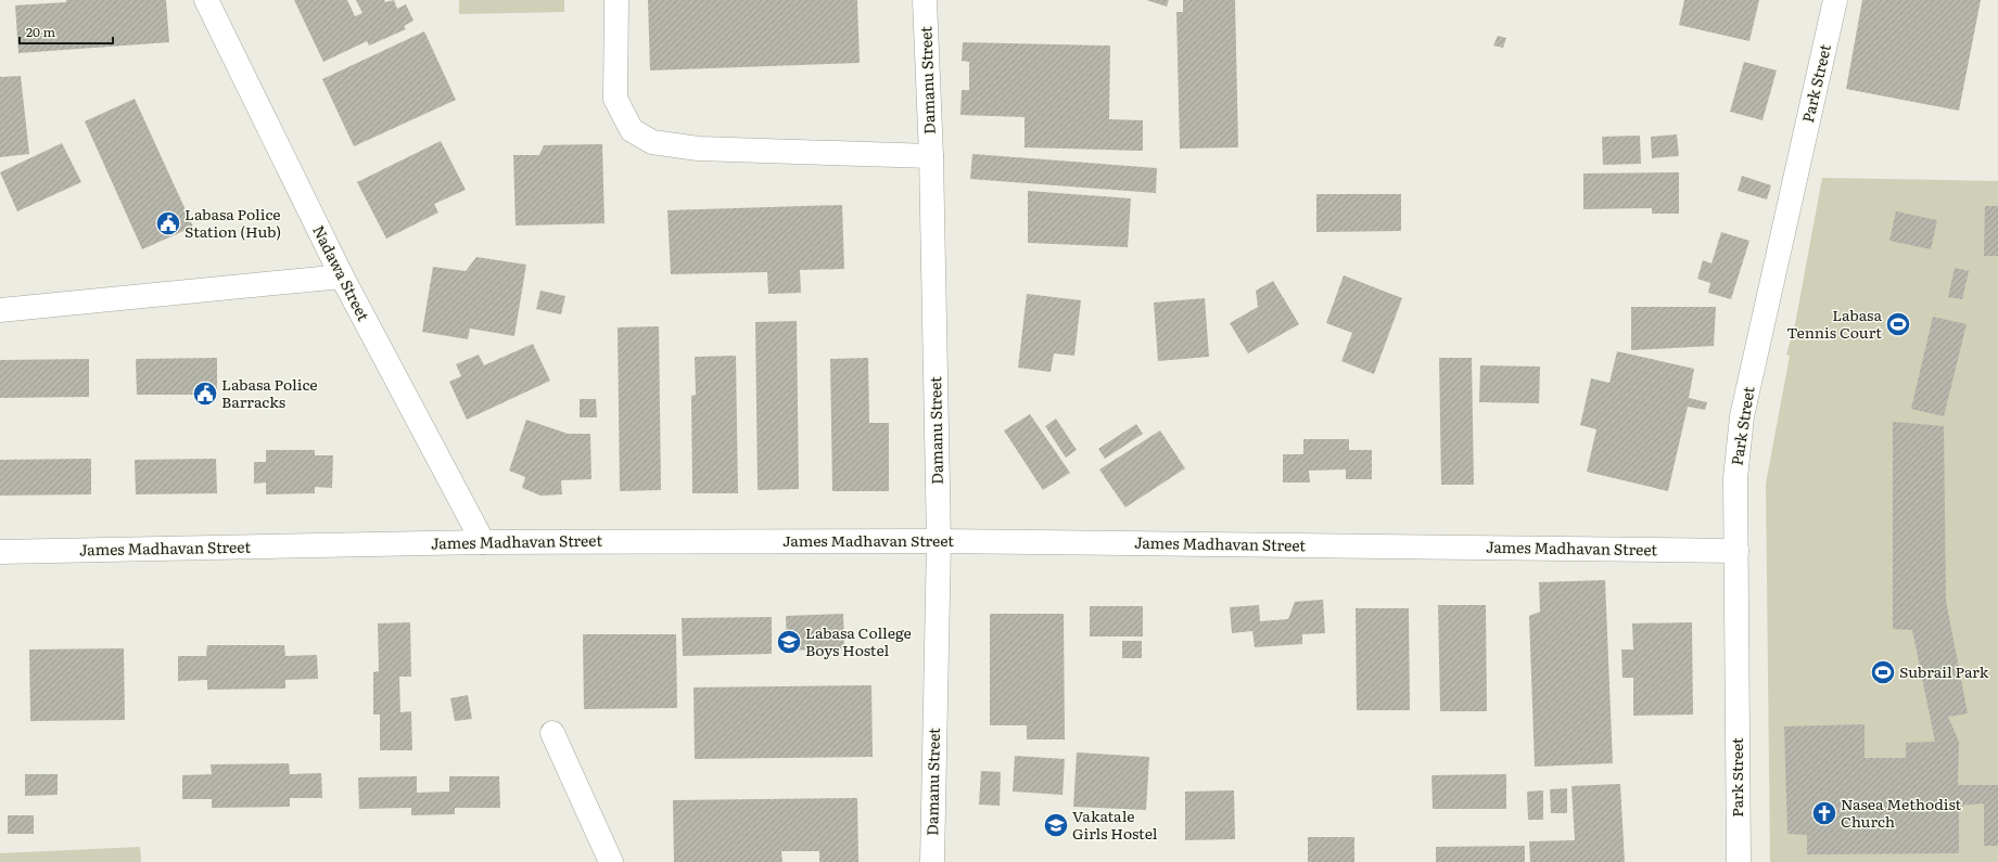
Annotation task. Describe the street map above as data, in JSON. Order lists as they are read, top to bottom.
{
  "streets": {
    "street": [
      "Damanu Street",
      "Park Street",
      "Nadawa Street",
      "James Madhavan Street"
    ]
  },
  "crossings": [
    ["Damanu Street", "James Madhavan Street"],
    ["Park Street", "James Madhavan Street"],
    ["Nadawa Street", "James Madhavan Street"]
  ],
  "places": {
    "public building": ["Labasa Police Station (Hub)", "Labasa Police Barracks"],
    "sports": ["Labasa Tennis Court", "Subrail Park"],
    "school or university": ["Labasa College Boys Hostel", "Vakatale Girls Hostel"],
    "church": ["Nasea Methodist Church"]
  },
  "scale_bar": "20 m"
}
